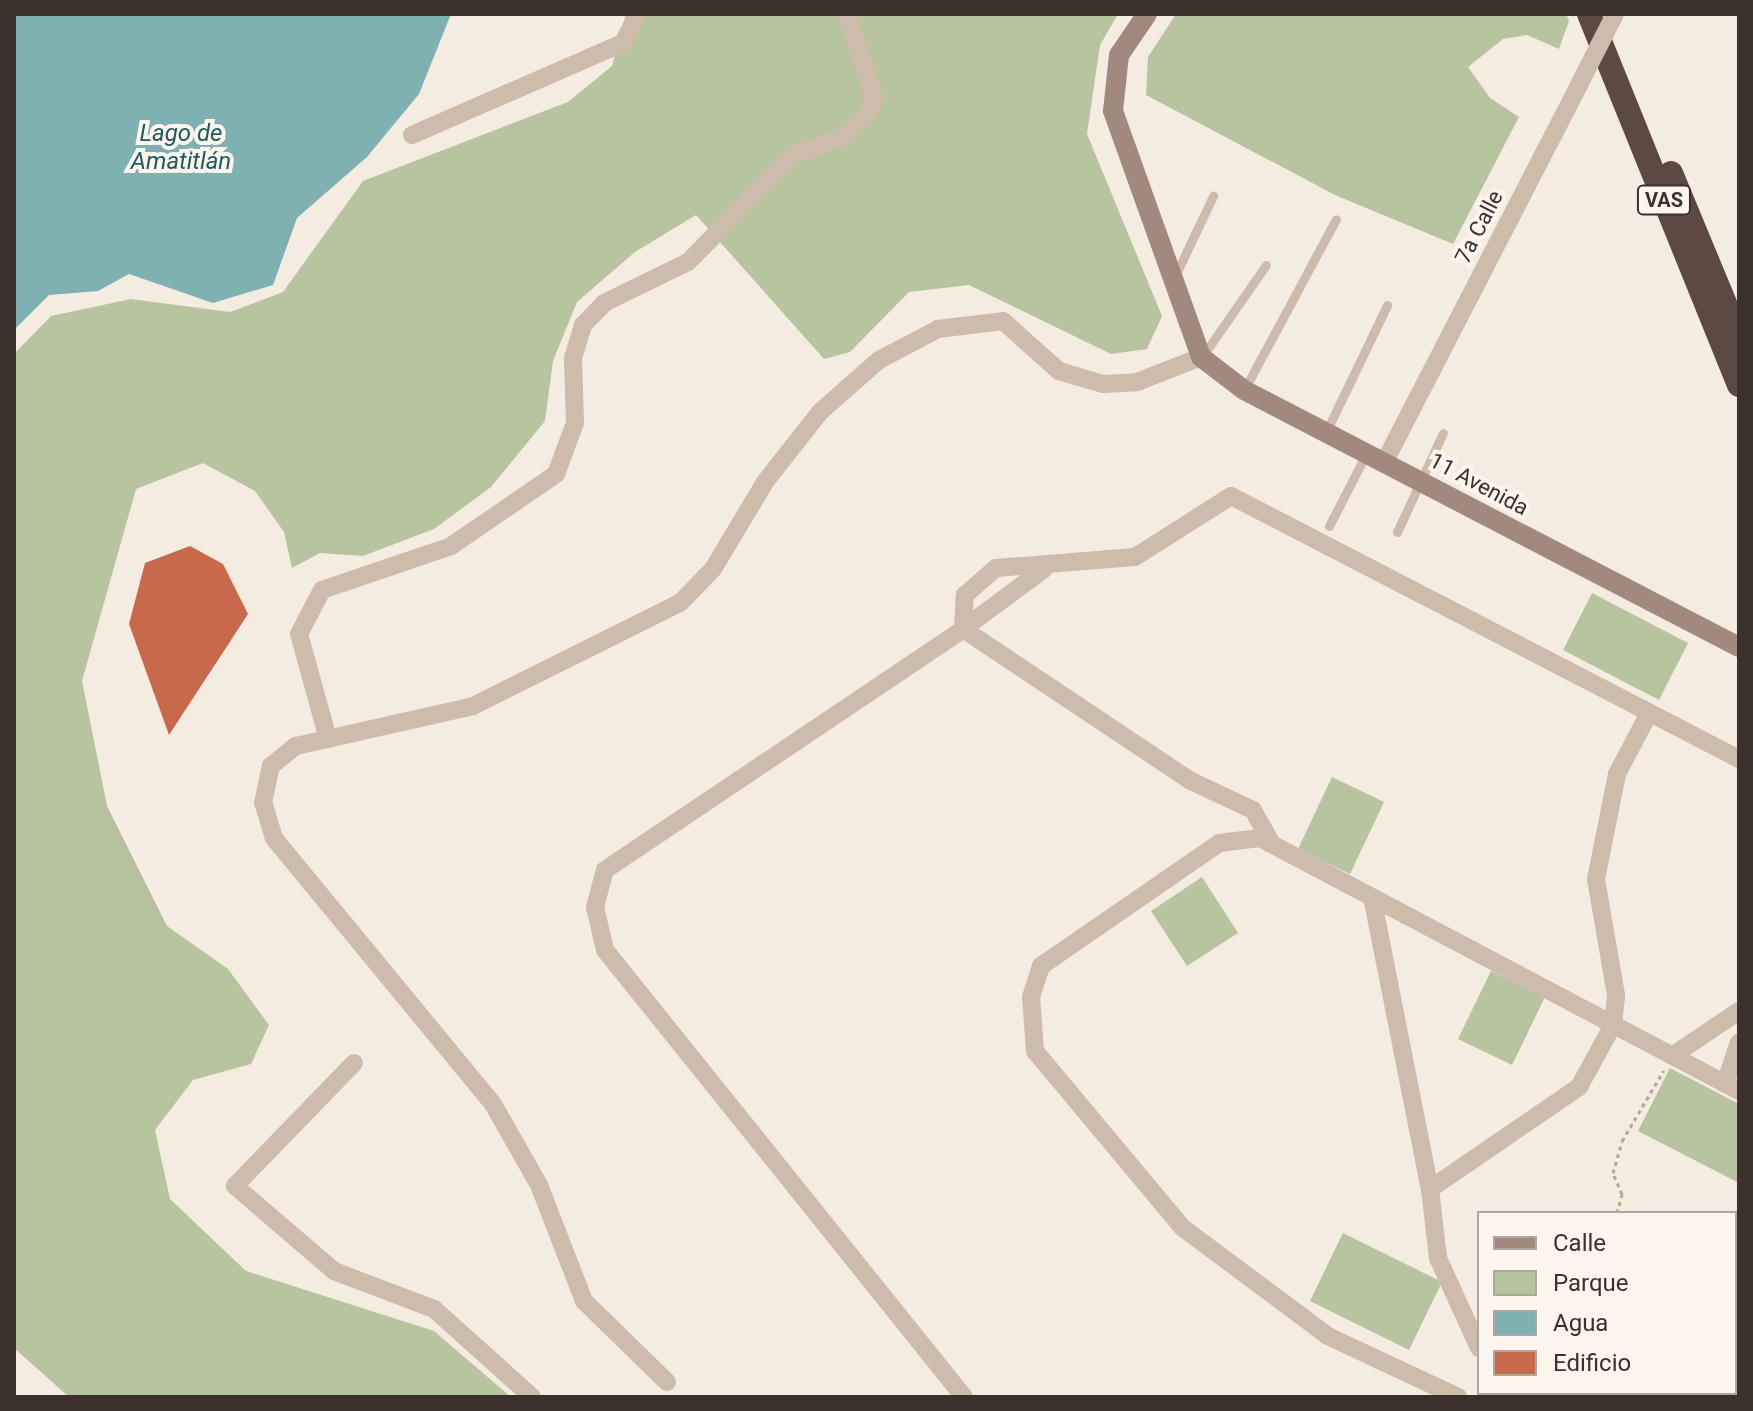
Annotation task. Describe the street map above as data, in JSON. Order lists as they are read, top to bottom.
{
  "streets": {
    "highway": ["VAS"],
    "street": ["7a Calle", "11 Avenida"]
  },
  "crossings": [
    ["VAS", "7a Calle"],
    ["7a Calle", "11 Avenida"]
  ],
  "water": ["Lago de Amatitlán"],
  "legend": [
    "Calle",
    "Parque",
    "Agua",
    "Edificio"
  ]
}
